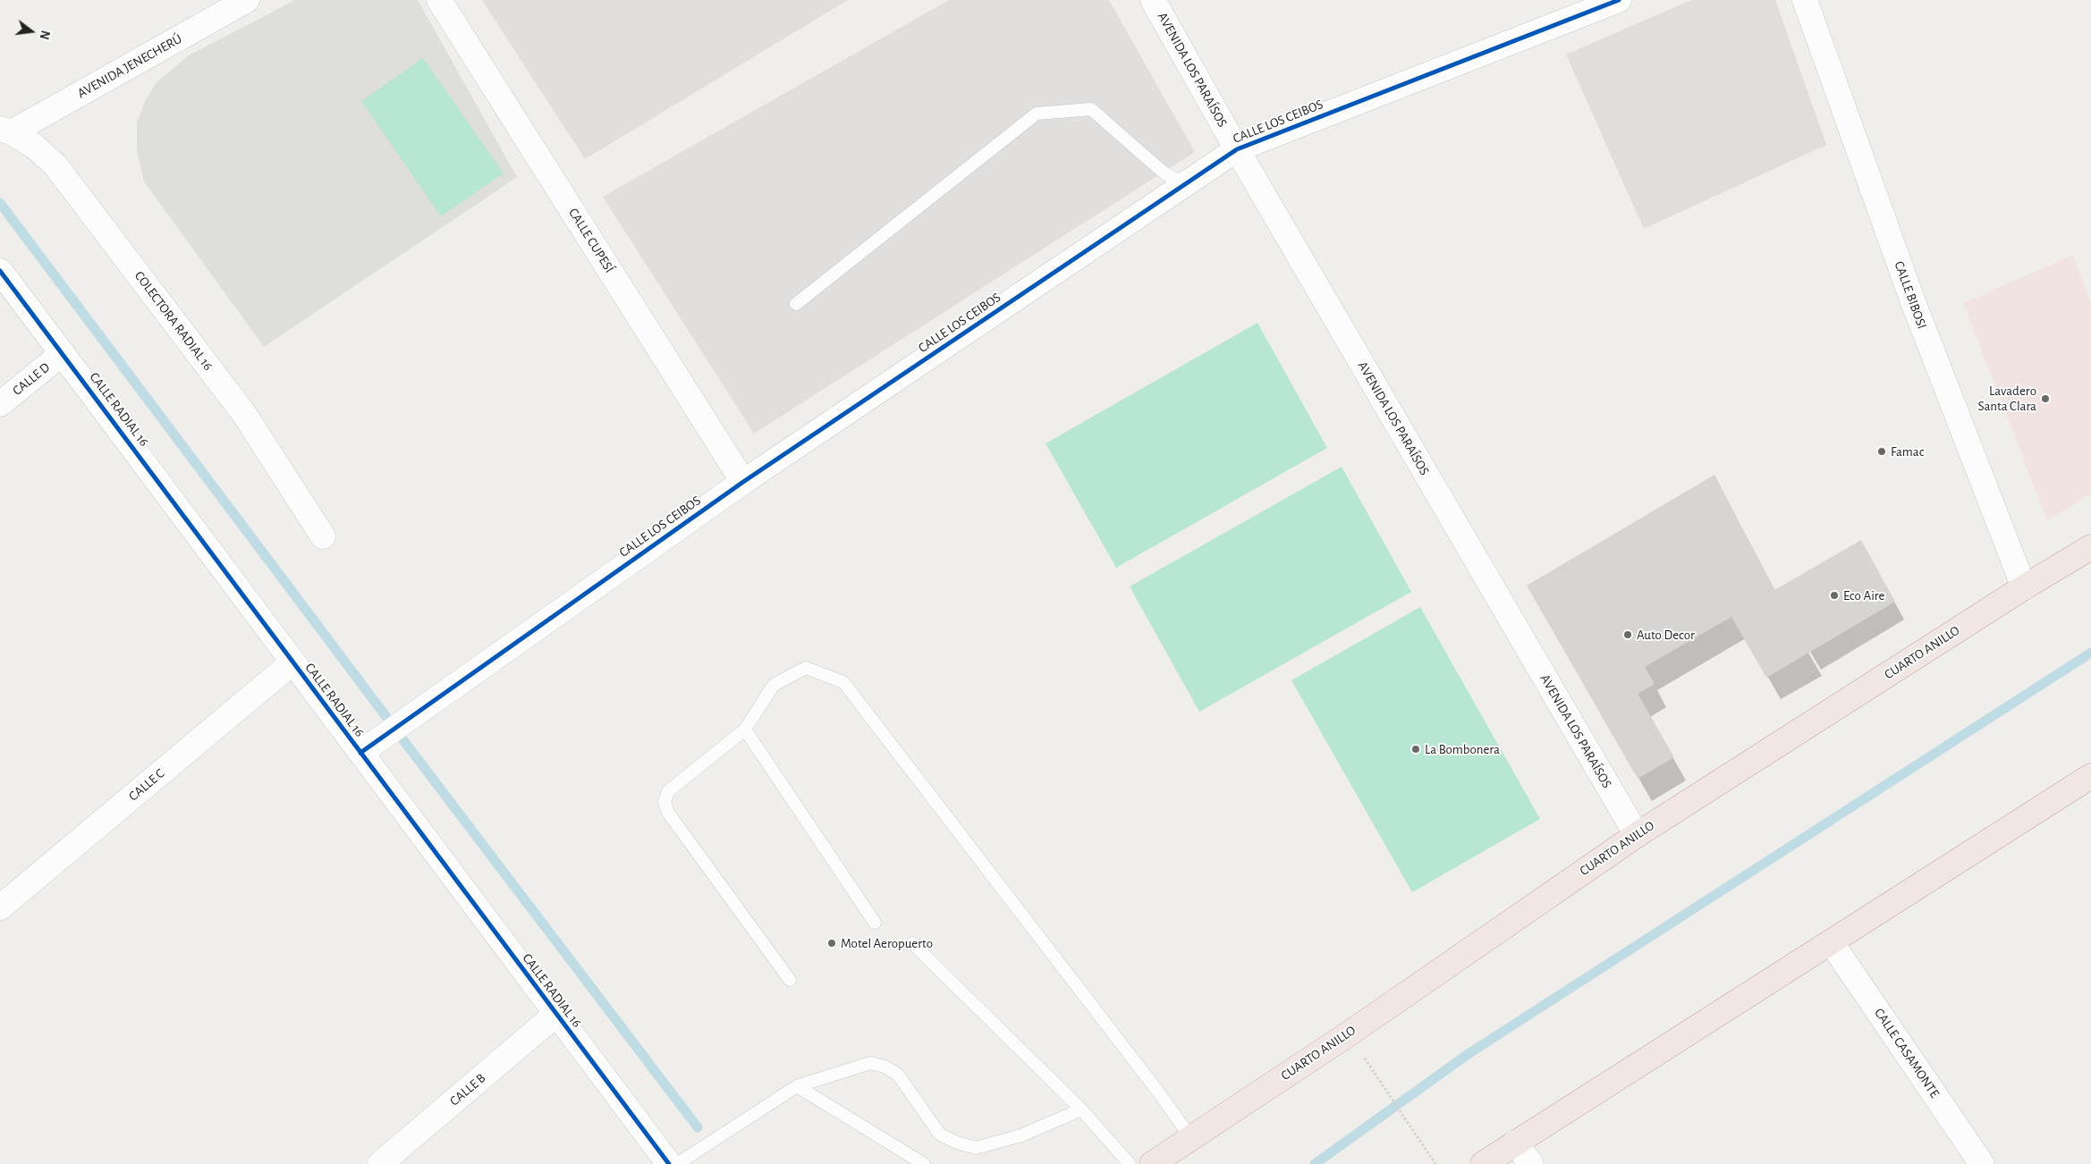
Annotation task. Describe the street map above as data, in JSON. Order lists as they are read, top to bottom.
{
  "streets": {
    "highway": ["CUARTO ANILLO"],
    "street": [
      "AVENIDA JENECHERÚ",
      "AVENIDA LOS PARAÍSOS",
      "CALLE LOS CEIBOS",
      "CALLE CUPESÍ",
      "CALLE BIBOSI",
      "COLECTORA RADIAL 16",
      "CALLE D",
      "CALLE RADIAL 16",
      "CALLE C",
      "CALLE CASAMONTE",
      "CALLE B"
    ]
  },
  "crossings": [
    ["AVENIDA JENECHERÚ", "COLECTORA RADIAL 16"],
    ["AVENIDA LOS PARAÍSOS", "CALLE LOS CEIBOS"],
    ["AVENIDA LOS PARAÍSOS", "CUARTO ANILLO"],
    ["CALLE LOS CEIBOS", "CALLE CUPESÍ"],
    ["CALLE LOS CEIBOS", "CALLE RADIAL 16"],
    ["CALLE BIBOSI", "CUARTO ANILLO"],
    ["CALLE D", "CALLE RADIAL 16"],
    ["CALLE RADIAL 16", "CALLE C"],
    ["CALLE RADIAL 16", "CALLE B"]
  ],
  "places": [
    "Lavadero Santa Clara",
    "Famac",
    "Eco Aire",
    "Auto Decor",
    "La Bombonera",
    "Motel Aeropuerto"
  ],
  "north": "right"
}
